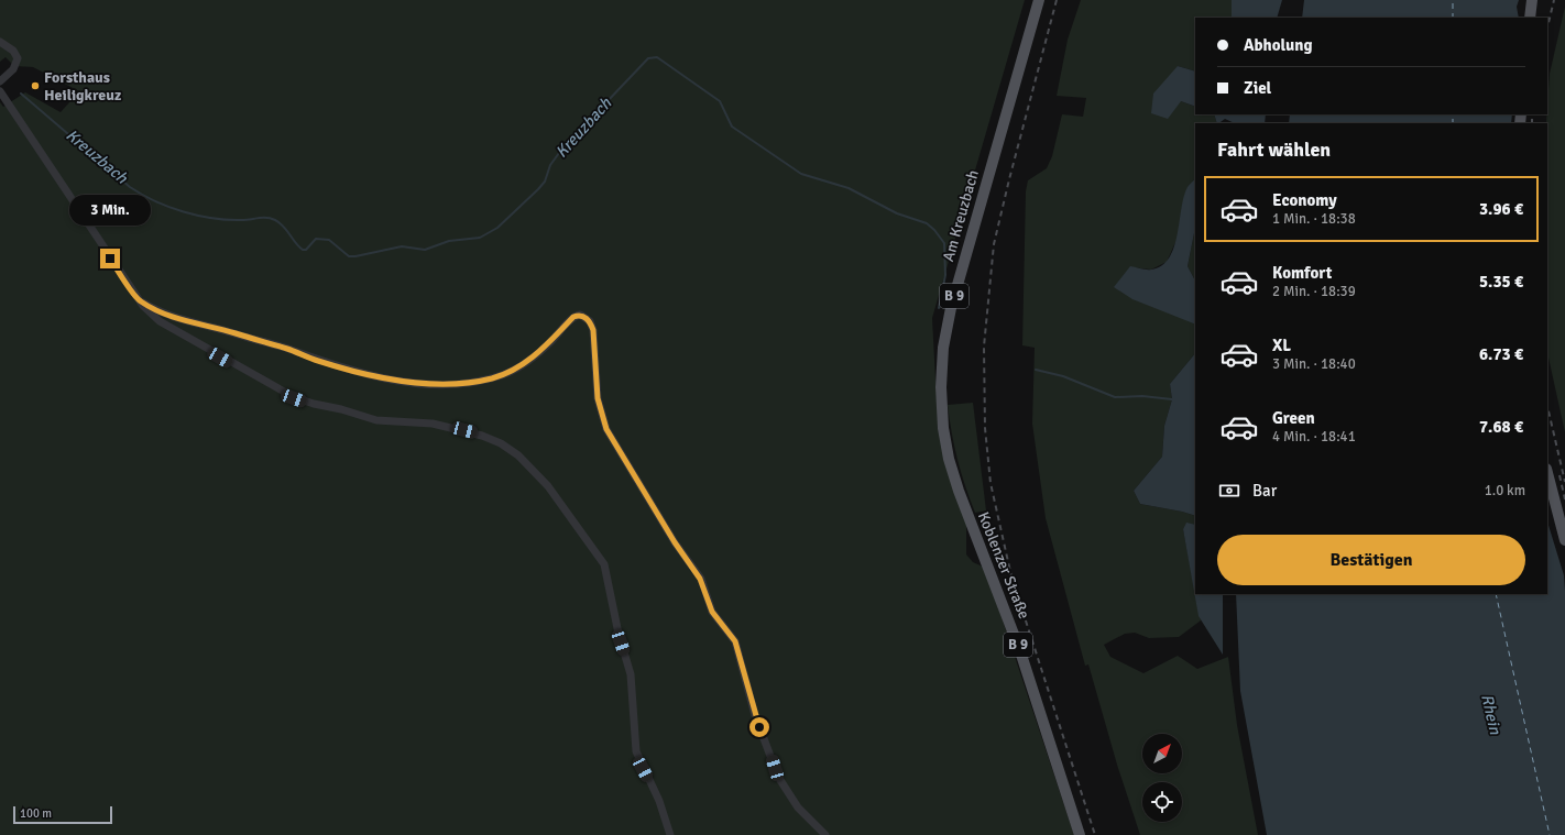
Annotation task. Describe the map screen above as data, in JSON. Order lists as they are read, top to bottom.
{
  "streets": {
    "main road": ["Am Kreuzbach", "B 9", "Koblenzer Straße"]
  },
  "crossings": [
    ["Am Kreuzbach", "Koblenzer Straße"]
  ],
  "water": ["Kreuzbach", "Rhein"],
  "places": ["Forsthaus Heiligkreuz"],
  "scale_bar": "100 m",
  "north": "top right",
  "page": {
    "banner": ["Abholung", "Ziel"],
    "heading": "Fahrt wählen",
    "list": [
      {
        "name": "Economy",
        "note": "1 Min. · 18:38",
        "value": "3.96 €"
      },
      {
        "name": "Komfort",
        "note": "2 Min. · 18:39",
        "value": "5.35 €"
      },
      {
        "name": "XL",
        "note": "3 Min. · 18:40",
        "value": "6.73 €"
      },
      {
        "name": "Green",
        "note": "4 Min. · 18:41",
        "value": "7.68 €"
      }
    ],
    "bubble": "3 Min.",
    "pay": ["Bar", "1.0 km"],
    "buttons": "Bestätigen",
    "scale": "100 m"
  }
}
